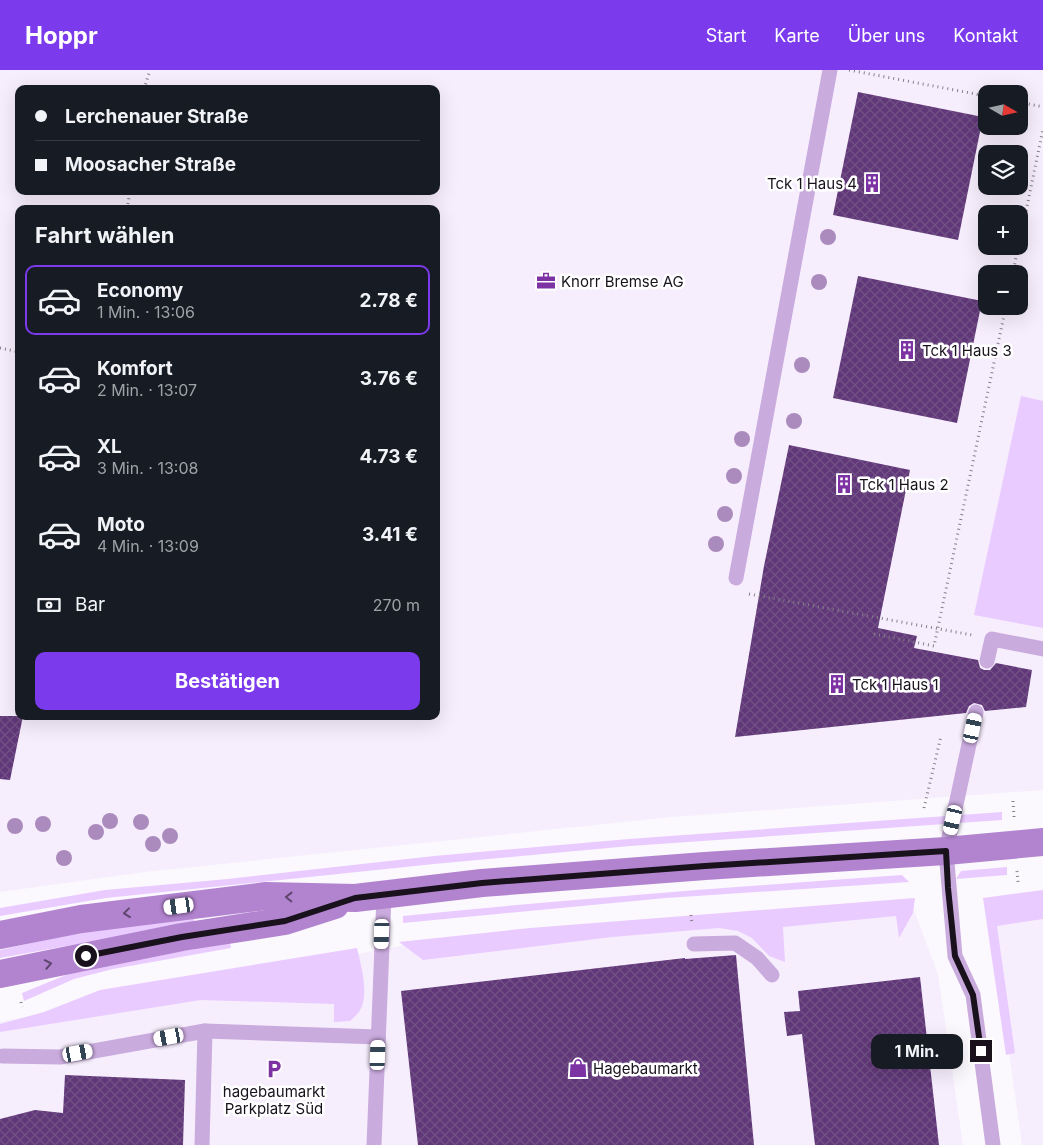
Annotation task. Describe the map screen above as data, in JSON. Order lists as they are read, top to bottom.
{
  "places": {
    "building": [
      "Tck 1 Haus 4",
      "Tck 1 Haus 3",
      "Tck 1 Haus 2",
      "Tck 1 Haus 1"
    ],
    "office": ["Knorr Bremse AG"],
    "shop": ["Hagebaumarkt"],
    "parking": ["hagebaumarkt Parkplatz Süd"]
  },
  "north": "right",
  "page": {
    "header": "Hoppr",
    "nav": [
      "Start",
      "Karte",
      "Über uns",
      "Kontakt"
    ],
    "map_buttons": ["+", "−"],
    "banner": ["Lerchenauer Straße", "Moosacher Straße"],
    "heading": "Fahrt wählen",
    "list": [
      {
        "name": "Economy",
        "note": "1 Min. · 13:06",
        "value": "2.78 €"
      },
      {
        "name": "Komfort",
        "note": "2 Min. · 13:07",
        "value": "3.76 €"
      },
      {
        "name": "XL",
        "note": "3 Min. · 13:08",
        "value": "4.73 €"
      },
      {
        "name": "Moto",
        "note": "4 Min. · 13:09",
        "value": "3.41 €"
      }
    ],
    "pay": ["Bar", "270 m"],
    "buttons": "Bestätigen",
    "bubble": "1 Min."
  }
}
